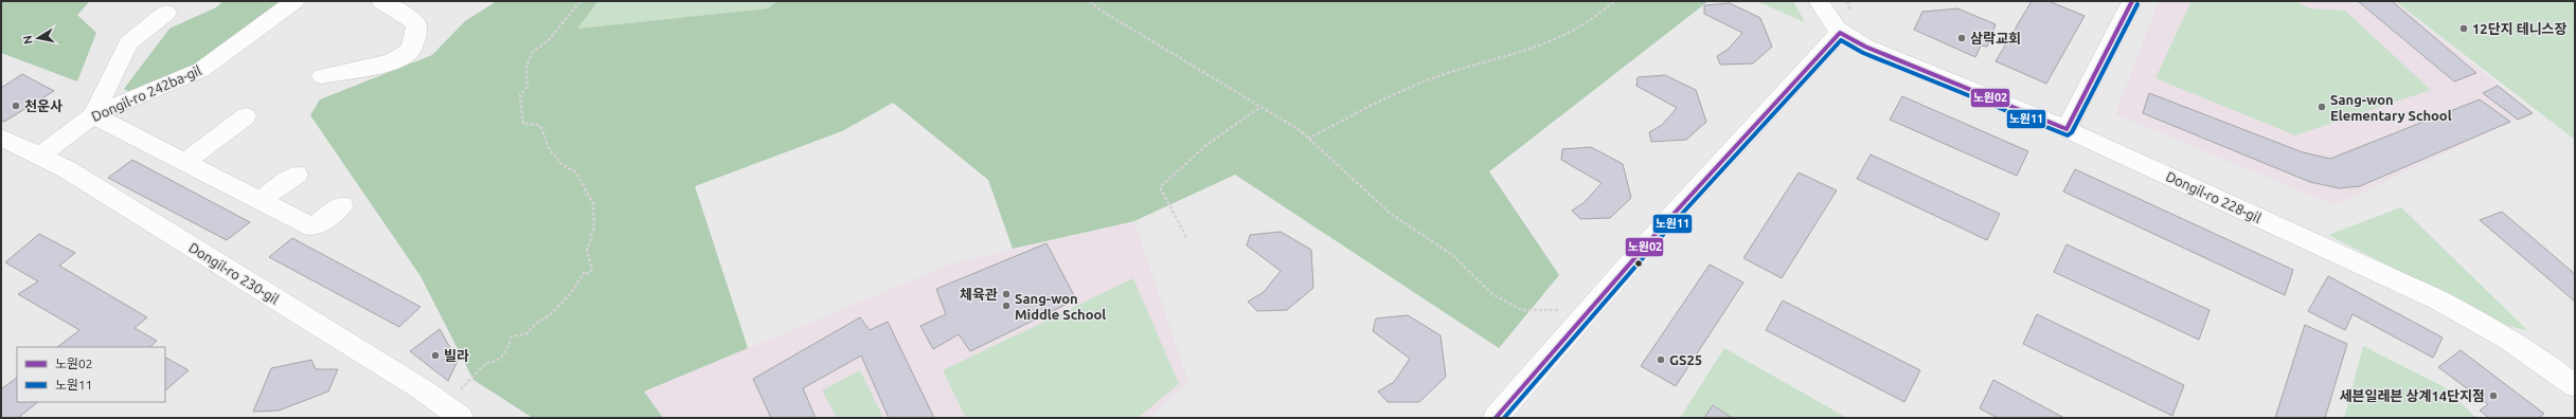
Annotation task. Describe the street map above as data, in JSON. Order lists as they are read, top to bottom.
{
  "streets": {
    "street": ["Dongil-ro 242ba-gil", "Dongil-ro 228-gil", "Dongil-ro 230-gil"]
  },
  "crossings": [
    ["Dongil-ro 242ba-gil", "Dongil-ro 230-gil"]
  ],
  "places": [
    "12단지 테니스장",
    "삼락교회",
    "천운사",
    "Sang-won Elementary School",
    "체육관",
    "Sang-won Middle School",
    "빌라",
    "GS25",
    "세븐일레븐 상계14단지점"
  ],
  "lines": ["transit line 노원02", "transit line 노원11"],
  "legend": ["노원02", "노원11"],
  "north": "left"
}
